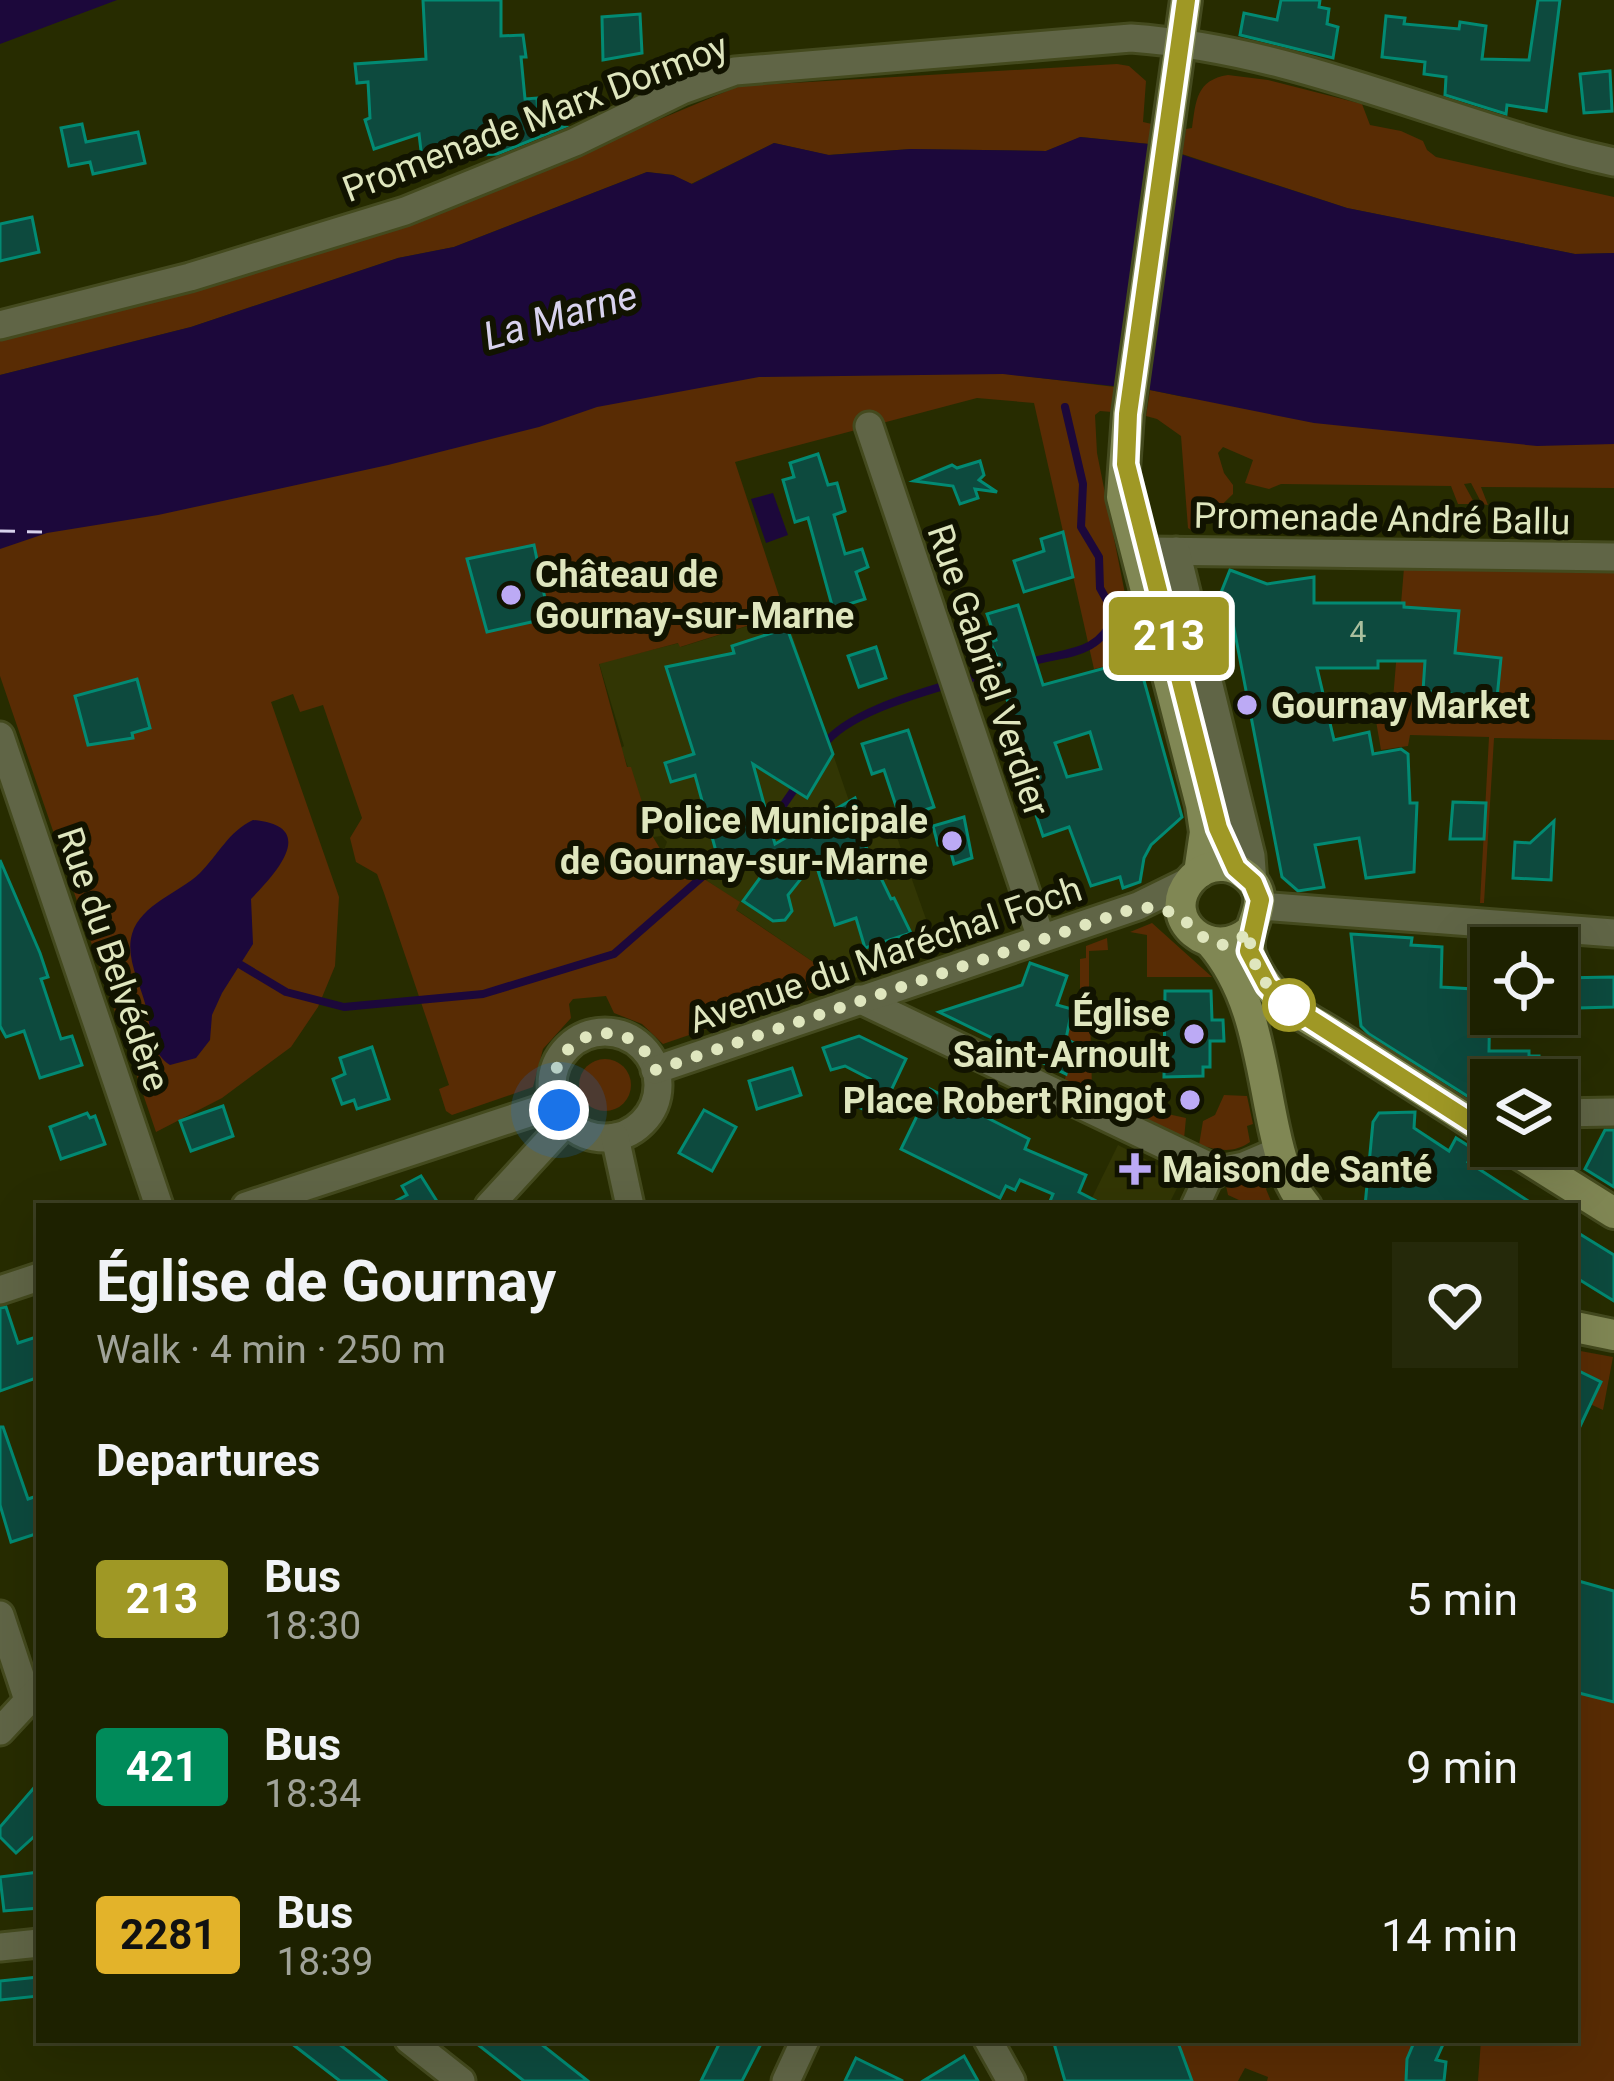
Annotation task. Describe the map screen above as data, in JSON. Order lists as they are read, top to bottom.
{
  "streets": {
    "street": [
      "Promenade Marx Dormoy",
      "Promenade André Ballu",
      "Rue Gabriel Verdier",
      "Avenue du Maréchal Foch",
      "Rue du Belvédère"
    ]
  },
  "crossings": [
    ["Rue Gabriel Verdier", "Avenue du Maréchal Foch"]
  ],
  "water": ["La Marne"],
  "places": {
    "other": [
      "Château de Gournay-sur-Marne",
      "Gournay Market",
      "Police Municipale de Gournay-sur-Marne",
      "Église Saint-Arnoult",
      "Place Robert Ringot"
    ],
    "health": ["Maison de Santé"]
  },
  "lines": ["bus line 213"],
  "house_numbers": ["4"],
  "page": {
    "on_map": "213",
    "heading": [
      ["Église de Gournay", "Walk · 4 min · 250 m"],
      "Departures"
    ],
    "list": [
      {
        "mark": "213",
        "name": "Bus",
        "note": "18:30",
        "value": "5 min"
      },
      {
        "mark": "421",
        "name": "Bus",
        "note": "18:34",
        "value": "9 min"
      },
      {
        "mark": "2281",
        "name": "Bus",
        "note": "18:39",
        "value": "14 min"
      }
    ]
  }
}
